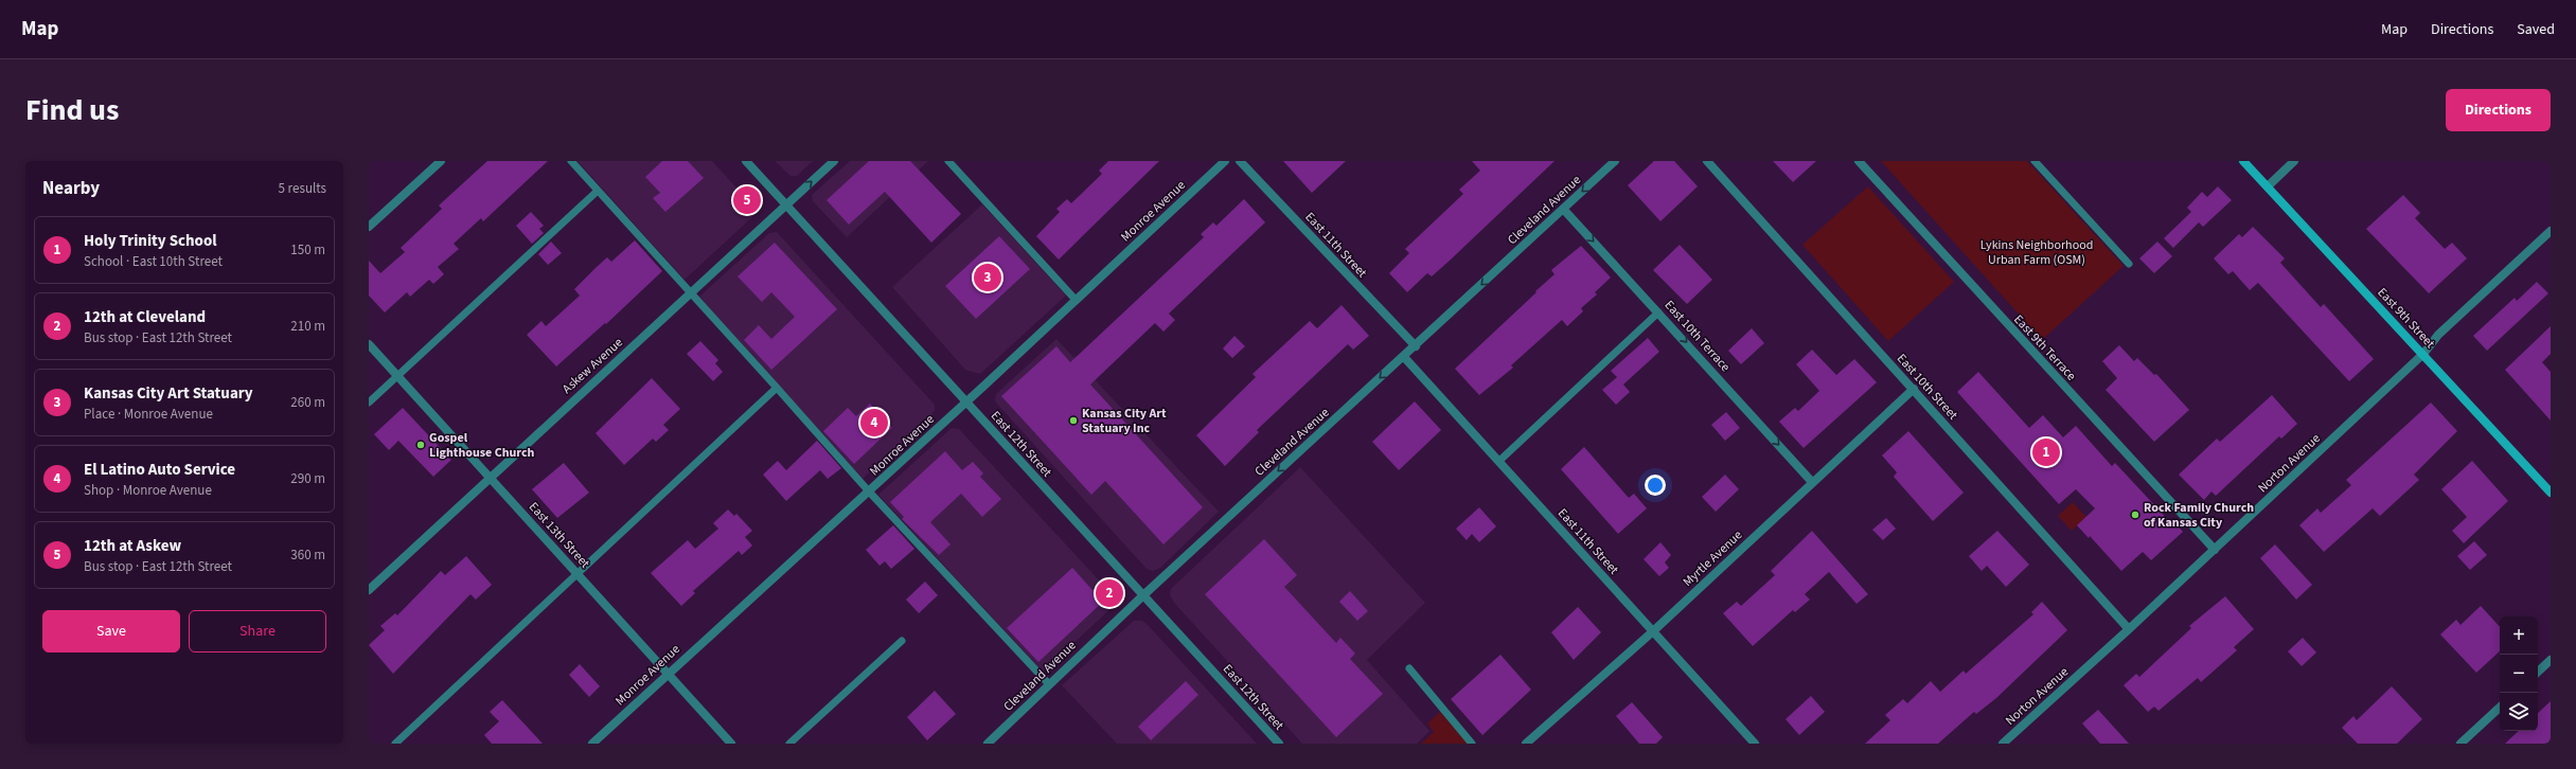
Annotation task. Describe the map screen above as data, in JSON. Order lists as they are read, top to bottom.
{
  "streets": {
    "main road": ["East 9th Street"],
    "street": [
      "Cleveland Avenue",
      "Monroe Avenue",
      "East 11th Street",
      "East 10th Terrace",
      "East 9th Terrace",
      "Askew Avenue",
      "East 10th Street",
      "East 12th Street",
      "Norton Avenue",
      "East 13th Street",
      "Myrtle Avenue"
    ]
  },
  "crossings": [
    ["Cleveland Avenue", "East 11th Street"],
    ["Cleveland Avenue", "East 10th Terrace"],
    ["Cleveland Avenue", "East 12th Street"],
    ["Monroe Avenue", "East 12th Street"],
    ["Monroe Avenue", "East 13th Street"],
    ["East 11th Street", "Myrtle Avenue"],
    ["East 9th Street", "Norton Avenue"],
    ["East 10th Terrace", "Myrtle Avenue"],
    ["East 9th Terrace", "Norton Avenue"],
    ["Askew Avenue", "East 12th Street"],
    ["Askew Avenue", "East 13th Street"],
    ["East 10th Street", "Norton Avenue"],
    ["East 10th Street", "Myrtle Avenue"]
  ],
  "one_way": ["Cleveland Avenue", "East 10th Terrace"],
  "parks": ["Lykins Neighborhood Urban Farm (OSM)"],
  "places": ["Kansas City Art Statuary Inc", "Gospel Lighthouse Church", "Rock Family Church of Kansas City"],
  "page": {
    "header": "Map",
    "nav": ["Map", "Directions", "Saved"],
    "title": "Find us",
    "buttons": [
      "Directions",
      ["Save", "Share"]
    ],
    "heading": ["Nearby", "5 results"],
    "pins": [
      "5",
      "3",
      "4",
      "1",
      "2"
    ],
    "list": [
      {
        "mark": "1",
        "name": "Holy Trinity School",
        "note": "School · East 10th Street",
        "value": "150 m"
      },
      {
        "mark": "2",
        "name": "12th at Cleveland",
        "note": "Bus stop · East 12th Street",
        "value": "210 m"
      },
      {
        "mark": "3",
        "name": "Kansas City Art Statuary",
        "note": "Place · Monroe Avenue",
        "value": "260 m"
      },
      {
        "mark": "4",
        "name": "El Latino Auto Service",
        "note": "Shop · Monroe Avenue",
        "value": "290 m"
      },
      {
        "mark": "5",
        "name": "12th at Askew",
        "note": "Bus stop · East 12th Street",
        "value": "360 m"
      }
    ],
    "map_buttons": ["+", "−"]
  }
}
